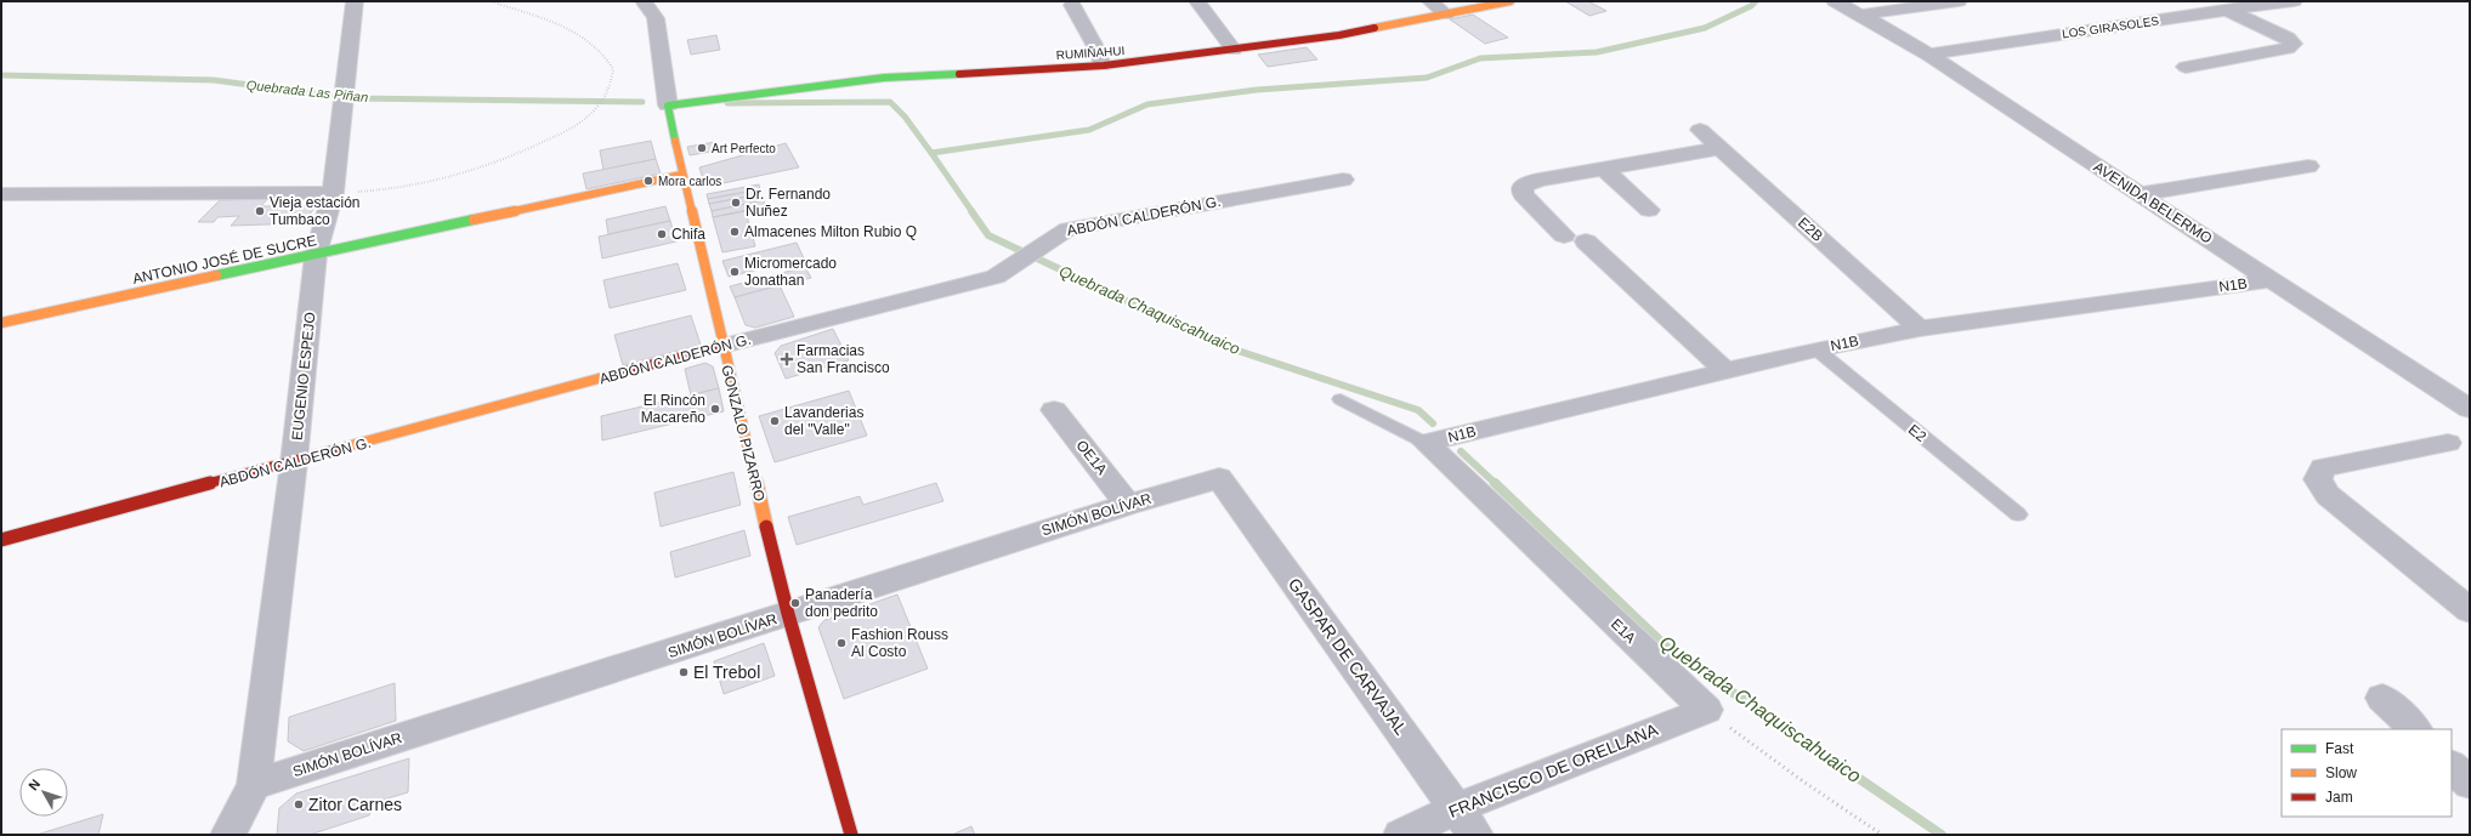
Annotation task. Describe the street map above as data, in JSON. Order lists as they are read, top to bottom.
{
  "streets": {
    "street": [
      "LOS GIRASOLES",
      "RUMIÑAHUI",
      "AVENIDA BELERMO",
      "ABDÓN CALDERÓN G.",
      "E2B",
      "ANTONIO JOSÉ DE SUCRE",
      "N1B",
      "EUGENIO ESPEJO",
      "GONZALO PIZARRO",
      "OE1A",
      "SIMÓN BOLÍVAR",
      "E1A",
      "GASPAR DE CARVAJAL",
      "FRANCISCO DE ORELLANA"
    ],
    "lane": ["E2"]
  },
  "crossings": [
    ["LOS GIRASOLES", "AVENIDA BELERMO"],
    ["RUMIÑAHUI", "GONZALO PIZARRO"],
    ["AVENIDA BELERMO", "N1B"],
    ["ABDÓN CALDERÓN G.", "EUGENIO ESPEJO"],
    ["ABDÓN CALDERÓN G.", "GONZALO PIZARRO"],
    ["E2B", "N1B"],
    ["ANTONIO JOSÉ DE SUCRE", "EUGENIO ESPEJO"],
    ["ANTONIO JOSÉ DE SUCRE", "GONZALO PIZARRO"],
    ["N1B", "E2"],
    ["N1B", "E1A"],
    ["EUGENIO ESPEJO", "SIMÓN BOLÍVAR"],
    ["GONZALO PIZARRO", "SIMÓN BOLÍVAR"],
    ["OE1A", "SIMÓN BOLÍVAR"],
    ["SIMÓN BOLÍVAR", "GASPAR DE CARVAJAL"],
    ["E1A", "FRANCISCO DE ORELLANA"],
    ["GASPAR DE CARVAJAL", "FRANCISCO DE ORELLANA"]
  ],
  "water": ["Quebrada Las Piñan", "Quebrada Chaquiscahuaico"],
  "places": {
    "other": [
      "Art Perfecto",
      "Mora carlos",
      "Dr. Fernando Nuñez",
      "Vieja estación Tumbaco",
      "Almacenes Milton Rubio Q",
      "Chifa",
      "Micromercado Jonathan",
      "El Rincón Macareño",
      "Lavanderias del \"Valle\"",
      "Panadería don pedrito",
      "Fashion Rouss Al Costo",
      "El Trebol",
      "Zitor Carnes"
    ],
    "health": ["Farmacias San Francisco"]
  },
  "legend": ["Fast", "Slow", "Jam"],
  "north": "top left"
}
